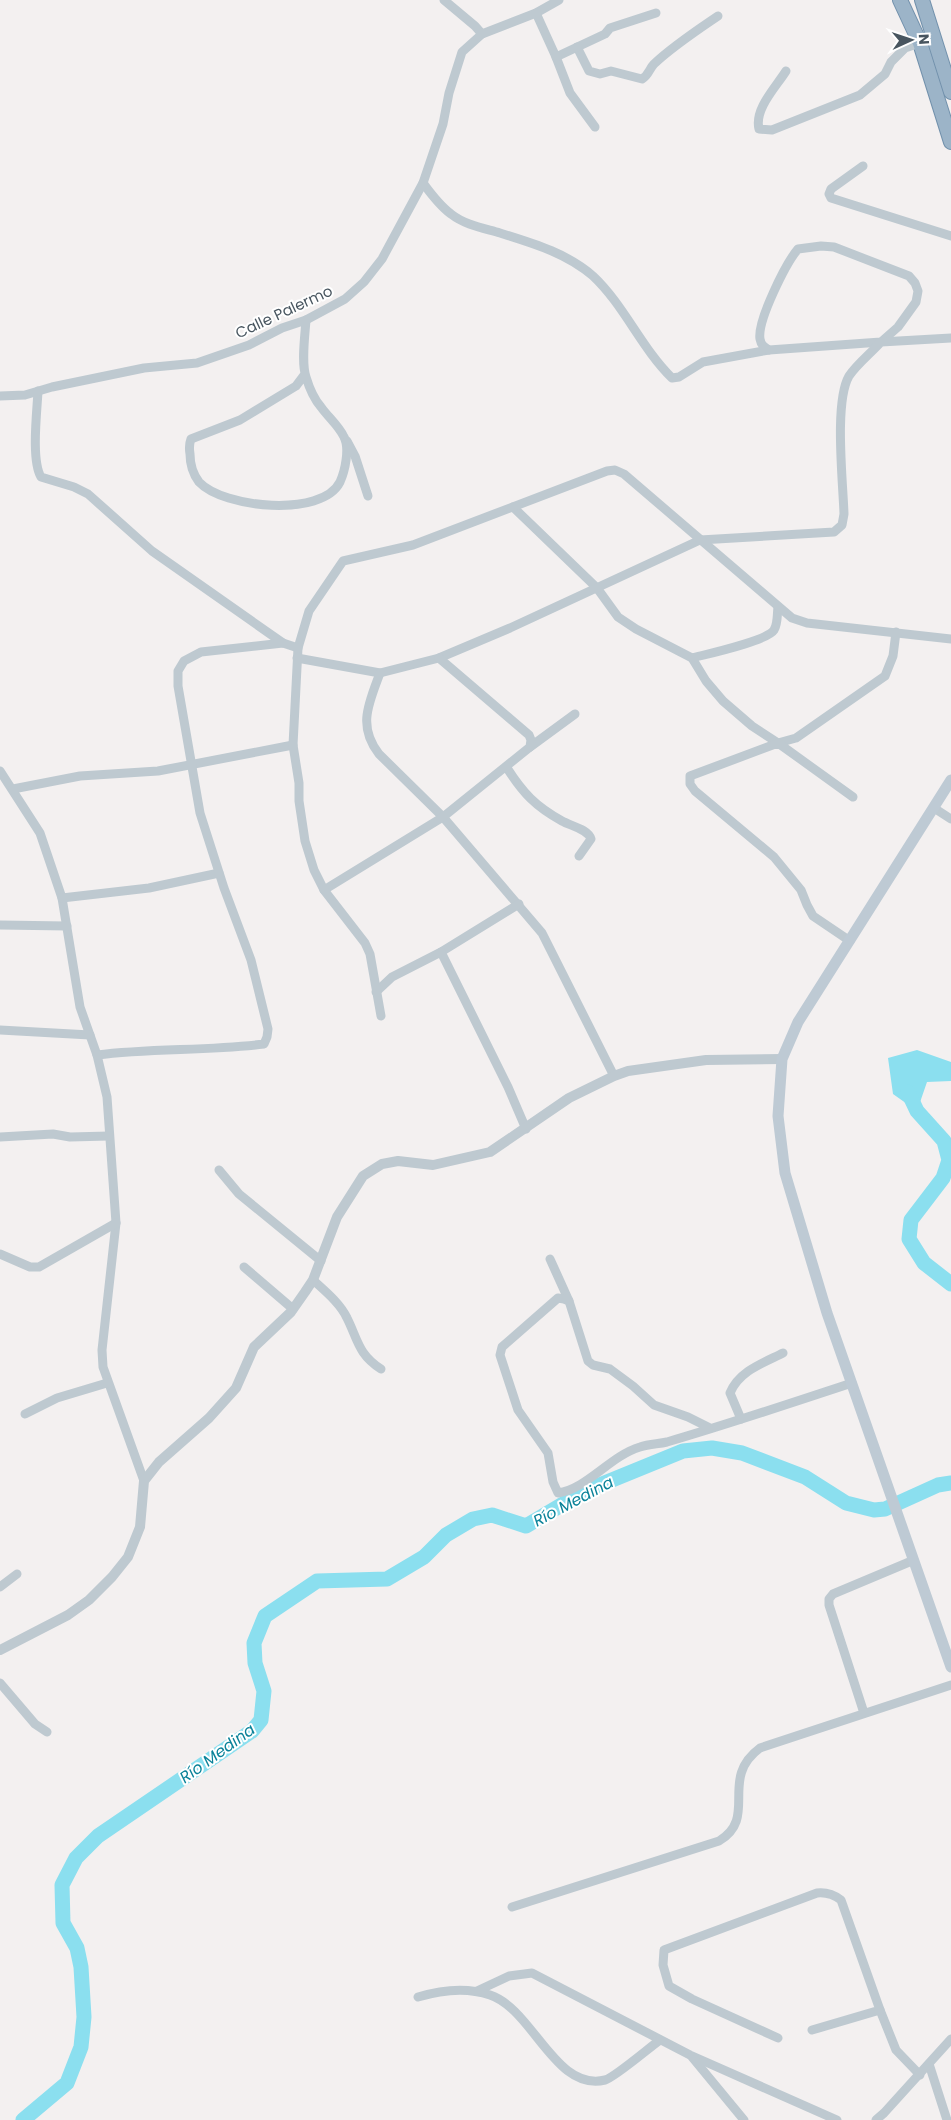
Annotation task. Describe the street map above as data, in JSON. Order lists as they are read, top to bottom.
{
  "streets": {
    "street": ["Calle Palermo"]
  },
  "water": ["Río Medina"],
  "north": "right"
}
